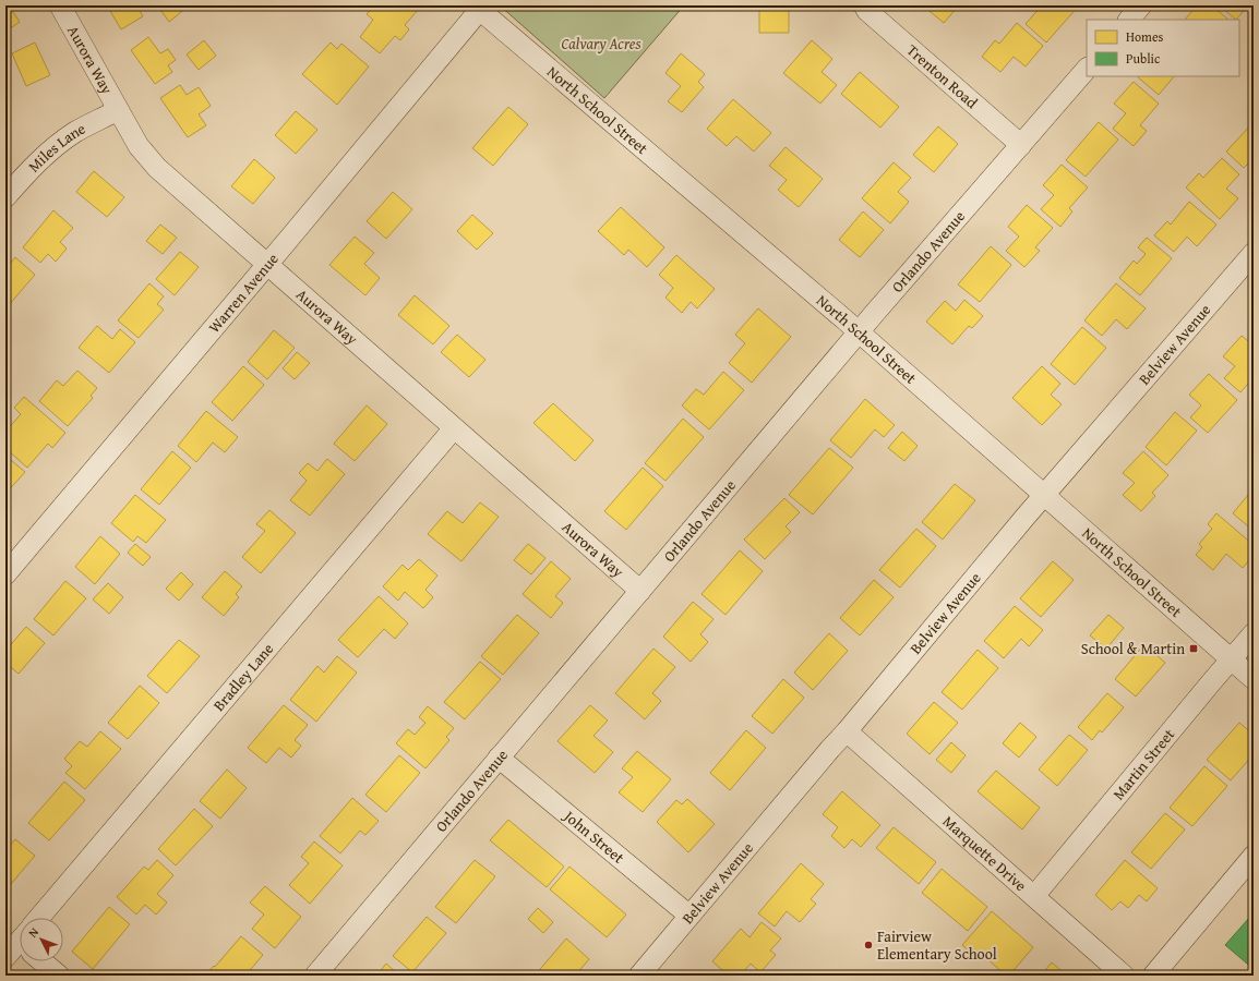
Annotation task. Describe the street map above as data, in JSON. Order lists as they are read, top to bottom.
{
  "streets": {
    "street": [
      "Aurora Way",
      "Trenton Road",
      "North School Street",
      "Miles Lane",
      "Orlando Avenue",
      "Warren Avenue",
      "Belview Avenue",
      "Bradley Lane",
      "Martin Street",
      "John Street",
      "Marquette Drive"
    ]
  },
  "crossings": [
    ["Aurora Way", "Miles Lane"],
    ["Aurora Way", "Orlando Avenue"],
    ["Aurora Way", "Warren Avenue"],
    ["Aurora Way", "Bradley Lane"],
    ["Trenton Road", "Orlando Avenue"],
    ["North School Street", "Orlando Avenue"],
    ["North School Street", "Warren Avenue"],
    ["North School Street", "Belview Avenue"],
    ["North School Street", "Martin Street"],
    ["Orlando Avenue", "John Street"],
    ["Belview Avenue", "John Street"],
    ["Belview Avenue", "Marquette Drive"],
    ["Martin Street", "Marquette Drive"]
  ],
  "parks": ["Calvary Acres"],
  "places": {
    "transit": ["School & Martin"],
    "other": ["Fairview Elementary School"]
  },
  "legend": ["Homes", "Public"],
  "north": "top left"
}
